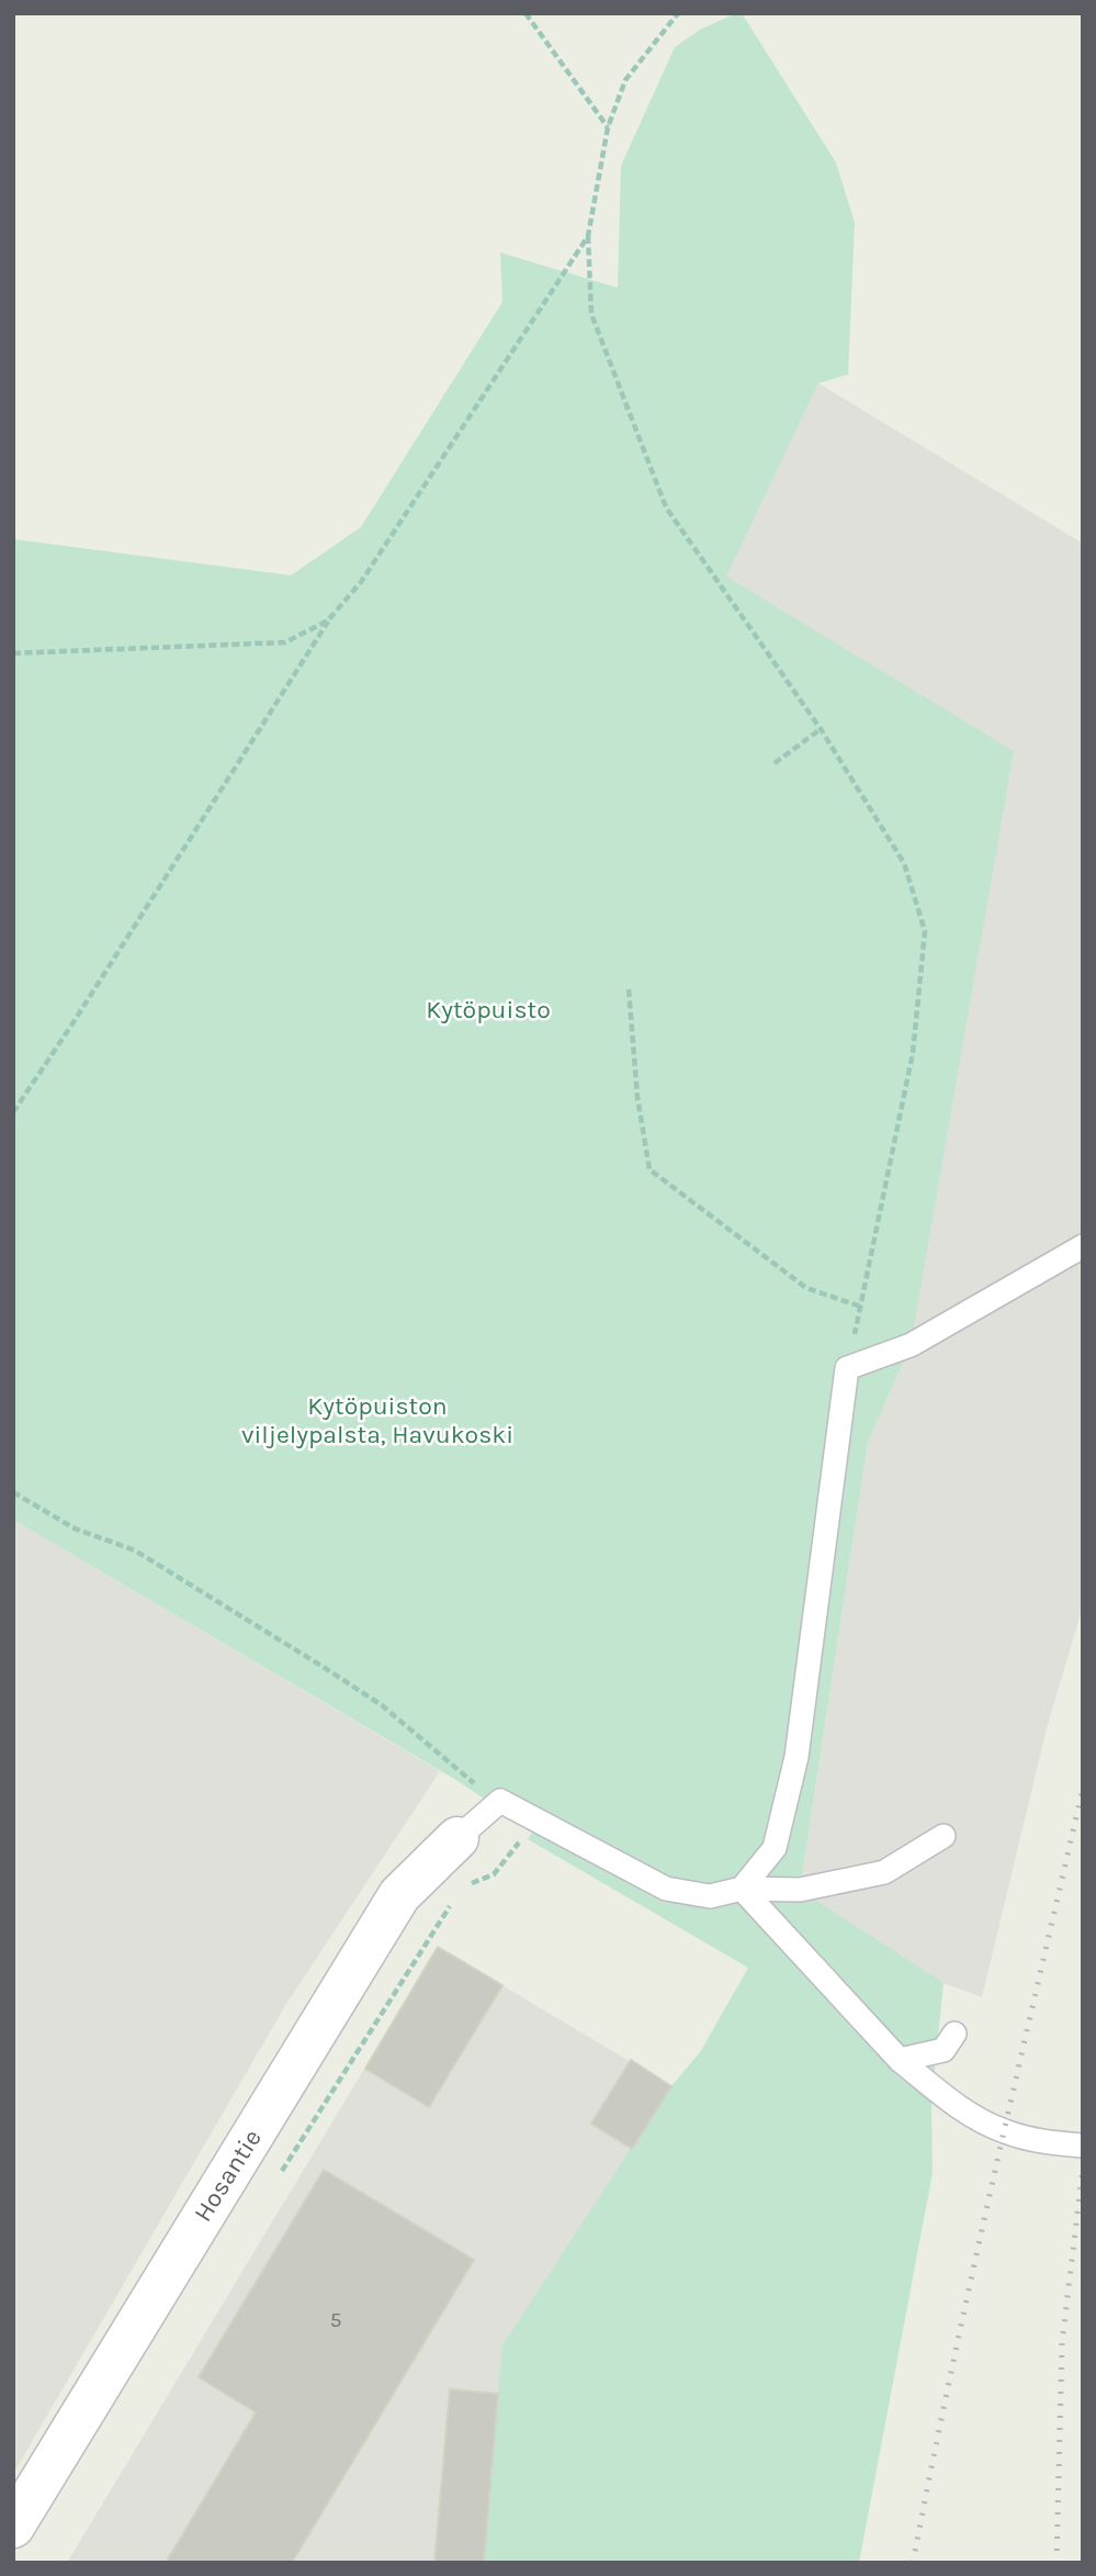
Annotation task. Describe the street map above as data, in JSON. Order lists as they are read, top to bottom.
{
  "streets": {
    "street": ["Hosantie"]
  },
  "parks": ["Kytöpuisto", "Kytöpuiston viljelypalsta, Havukoski"],
  "house_numbers": ["5"]
}
